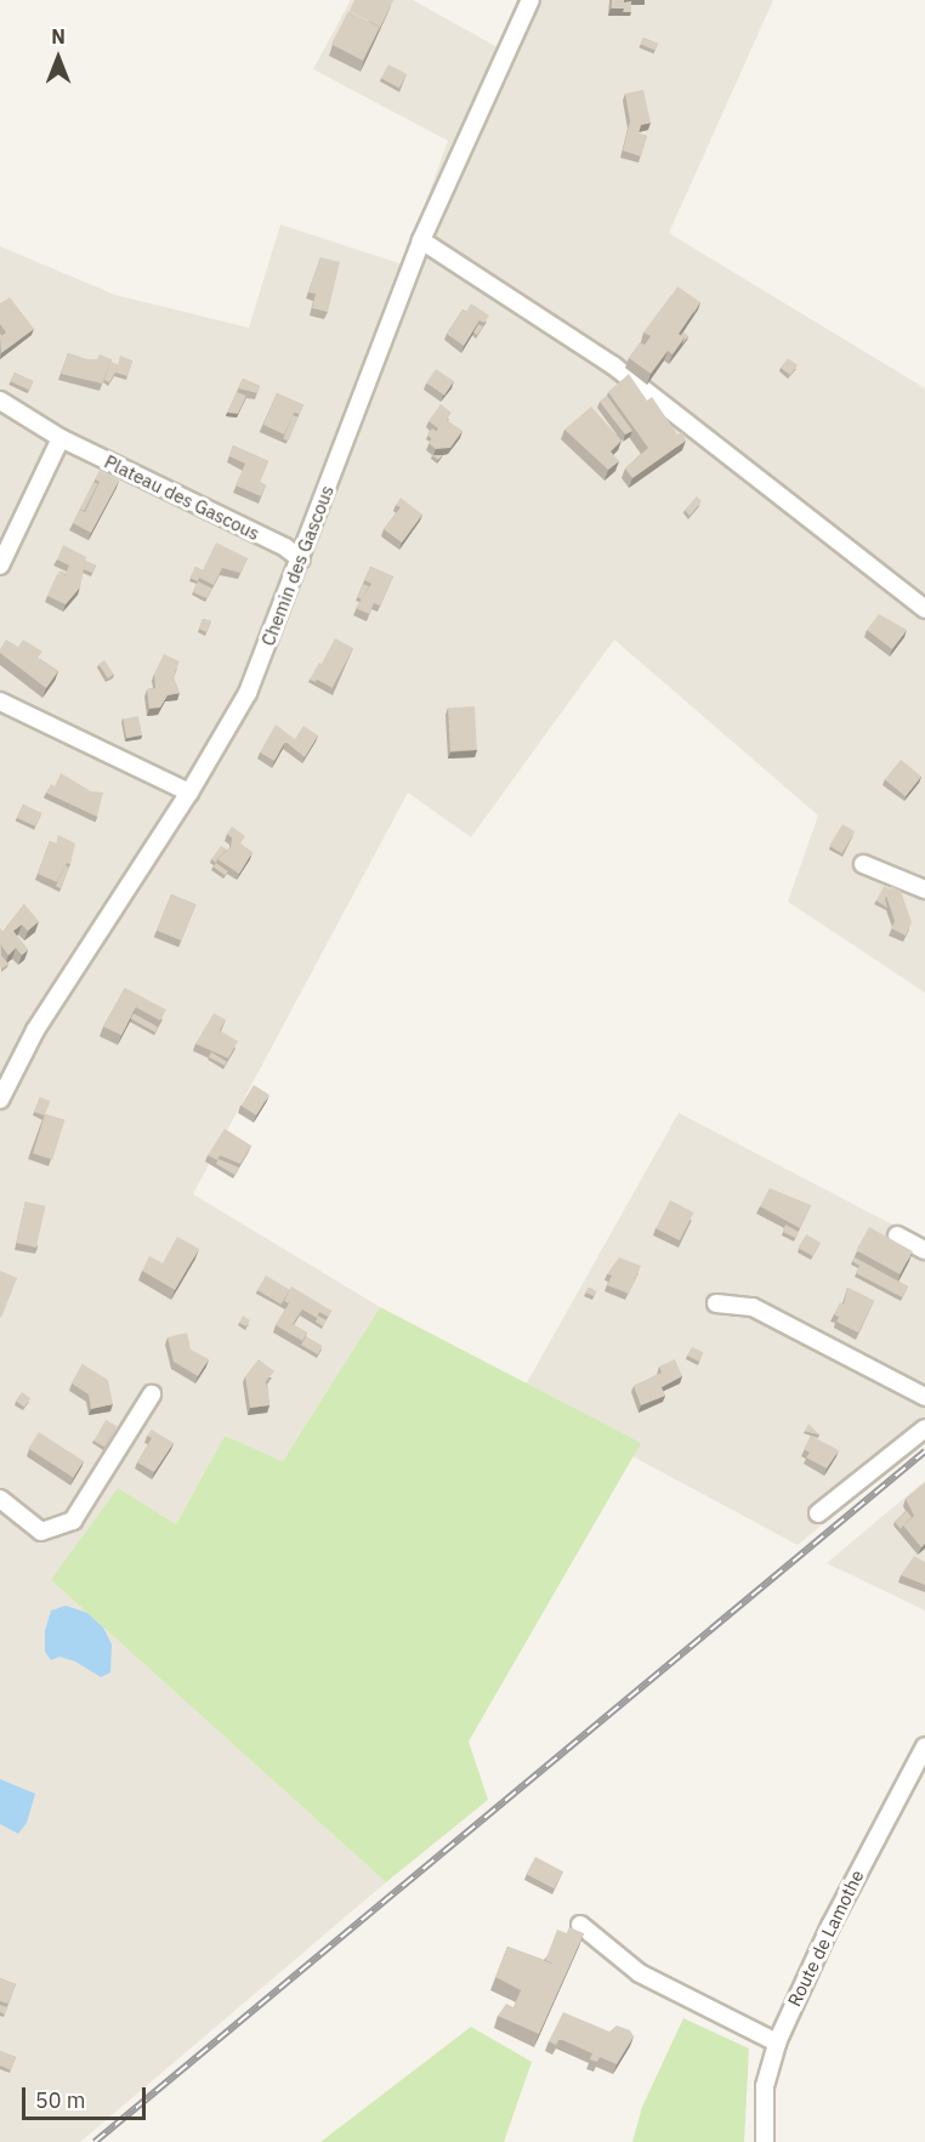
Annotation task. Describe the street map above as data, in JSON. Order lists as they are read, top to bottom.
{
  "streets": {
    "street": ["Plateau des Gascous", "Chemin des Gascous", "Route de Lamothe"]
  },
  "crossings": [
    ["Plateau des Gascous", "Chemin des Gascous"]
  ],
  "scale_bar": "50 m",
  "north": "top"
}
